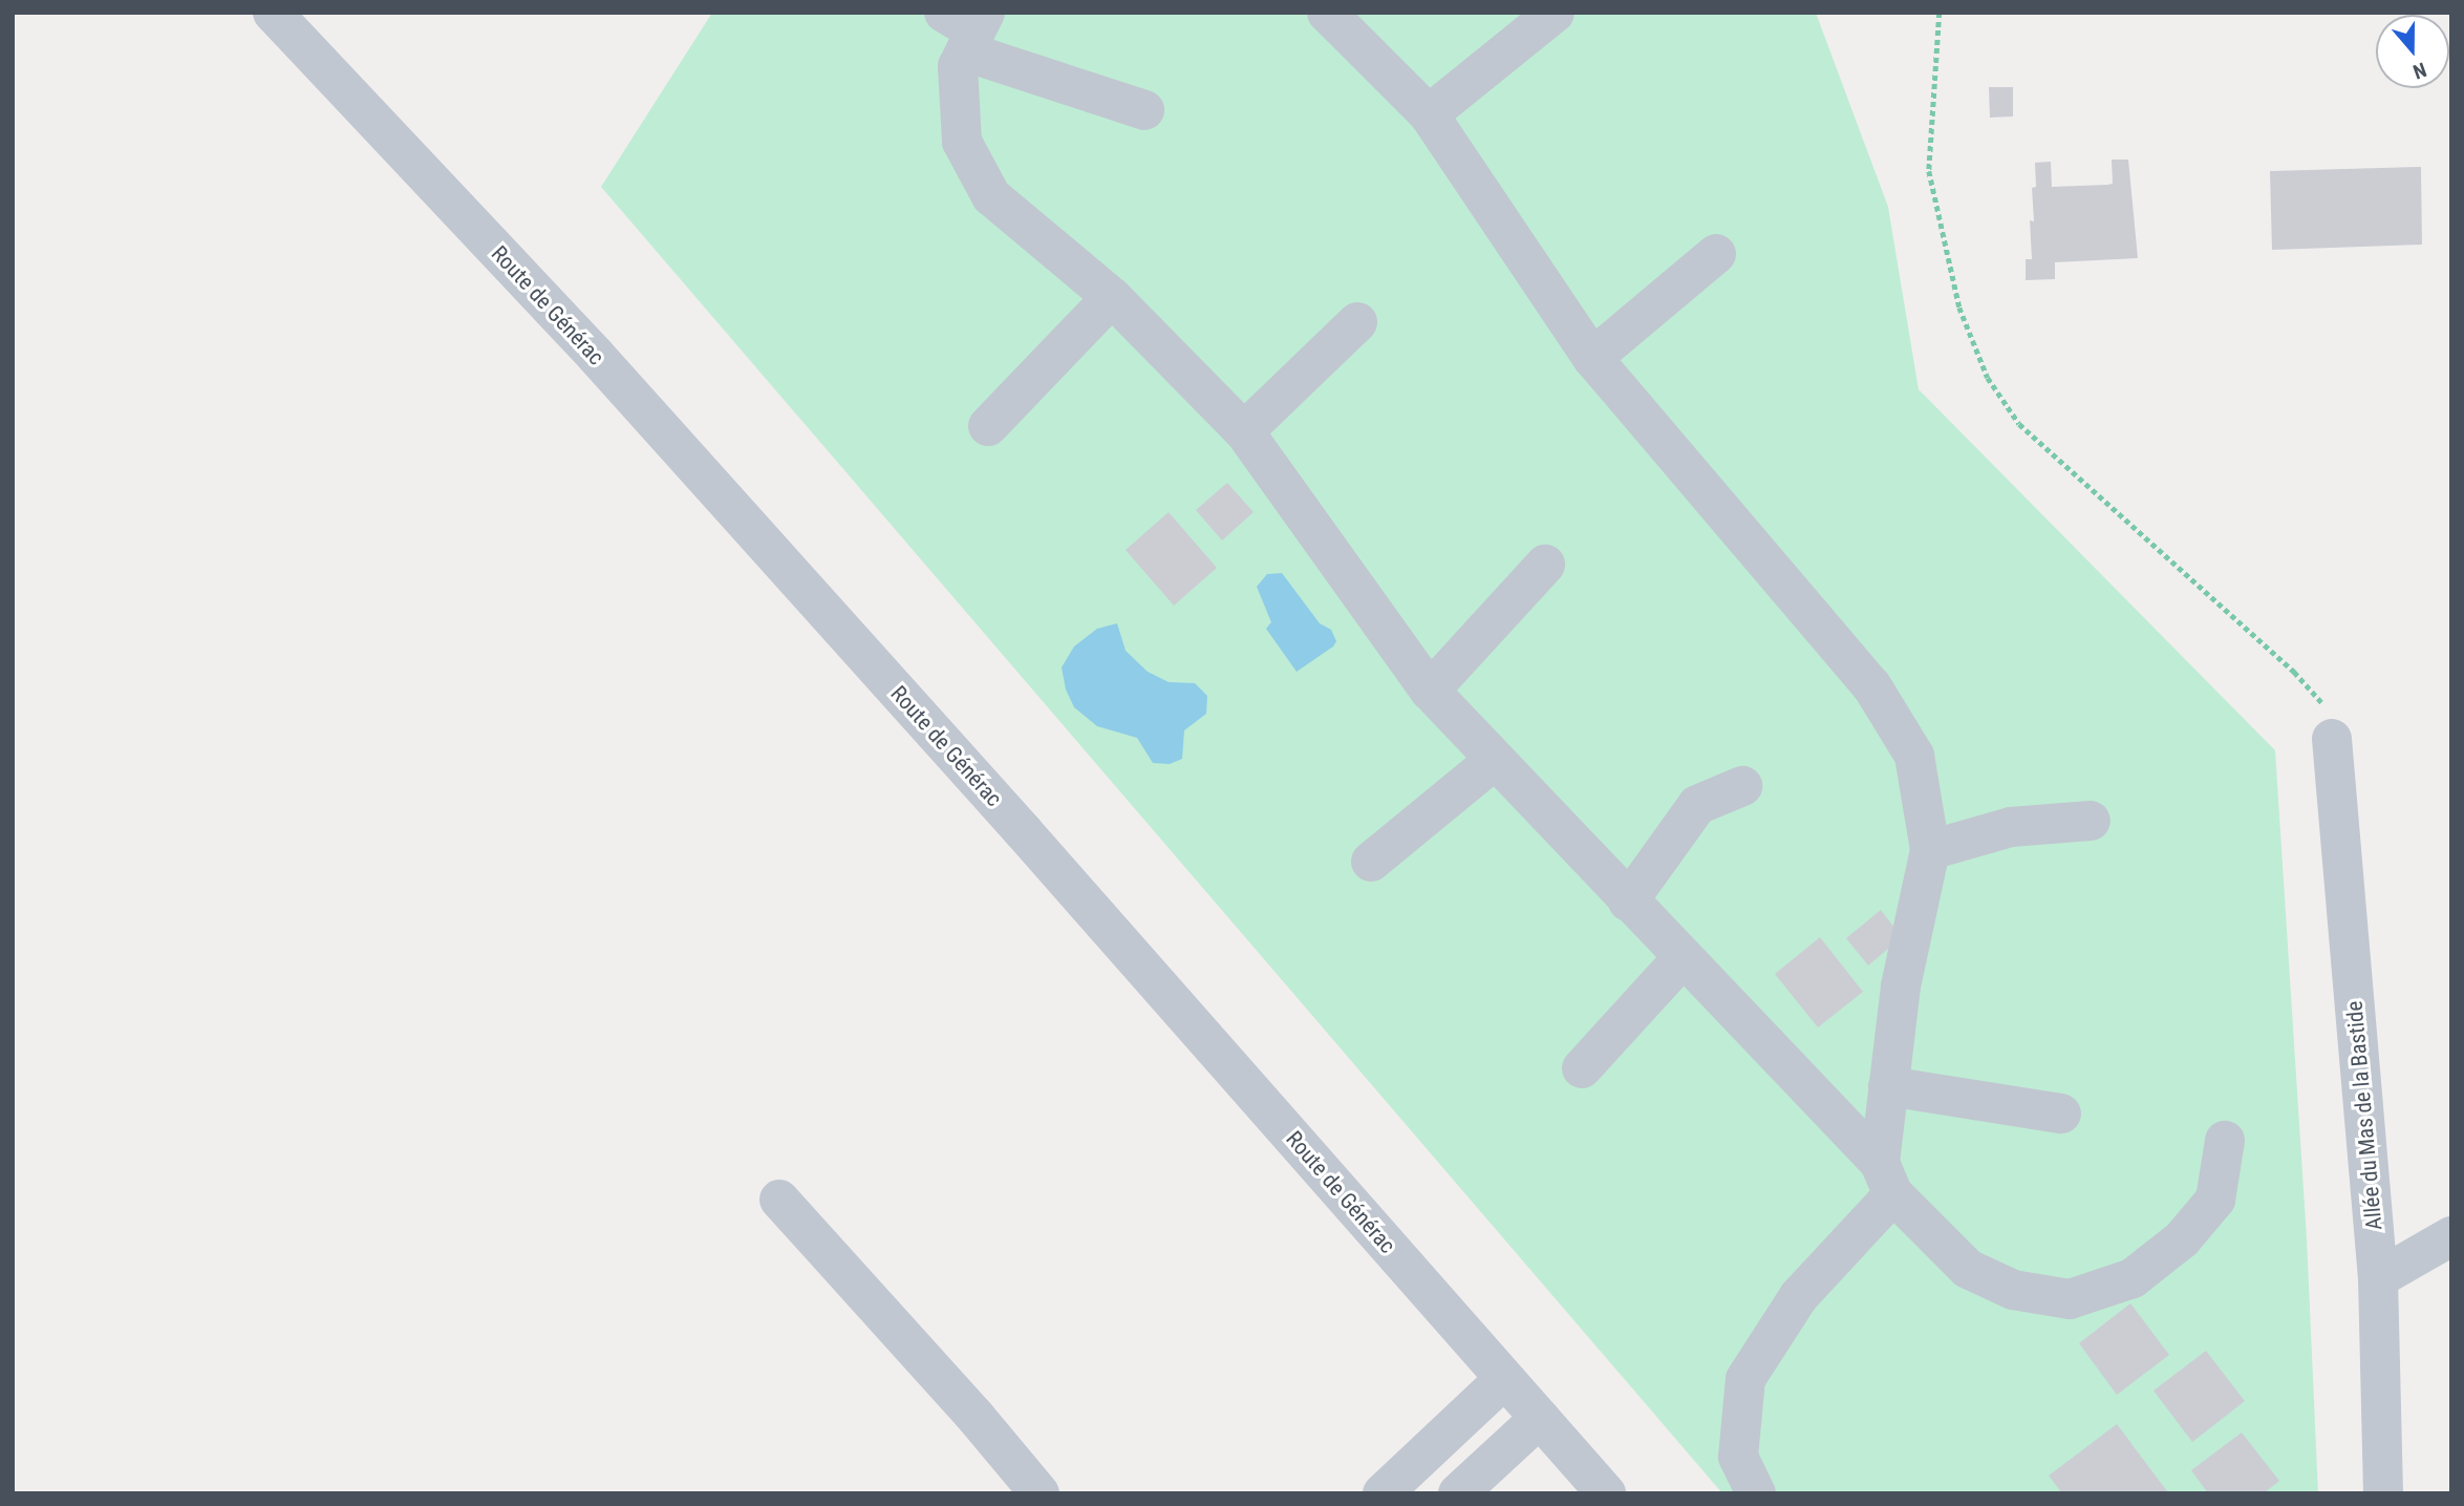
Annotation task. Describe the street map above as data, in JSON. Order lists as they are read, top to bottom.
{
  "streets": {
    "street": ["Route de Générac", "Allée du Mas de la Bastide"]
  },
  "north": "bottom"
}
